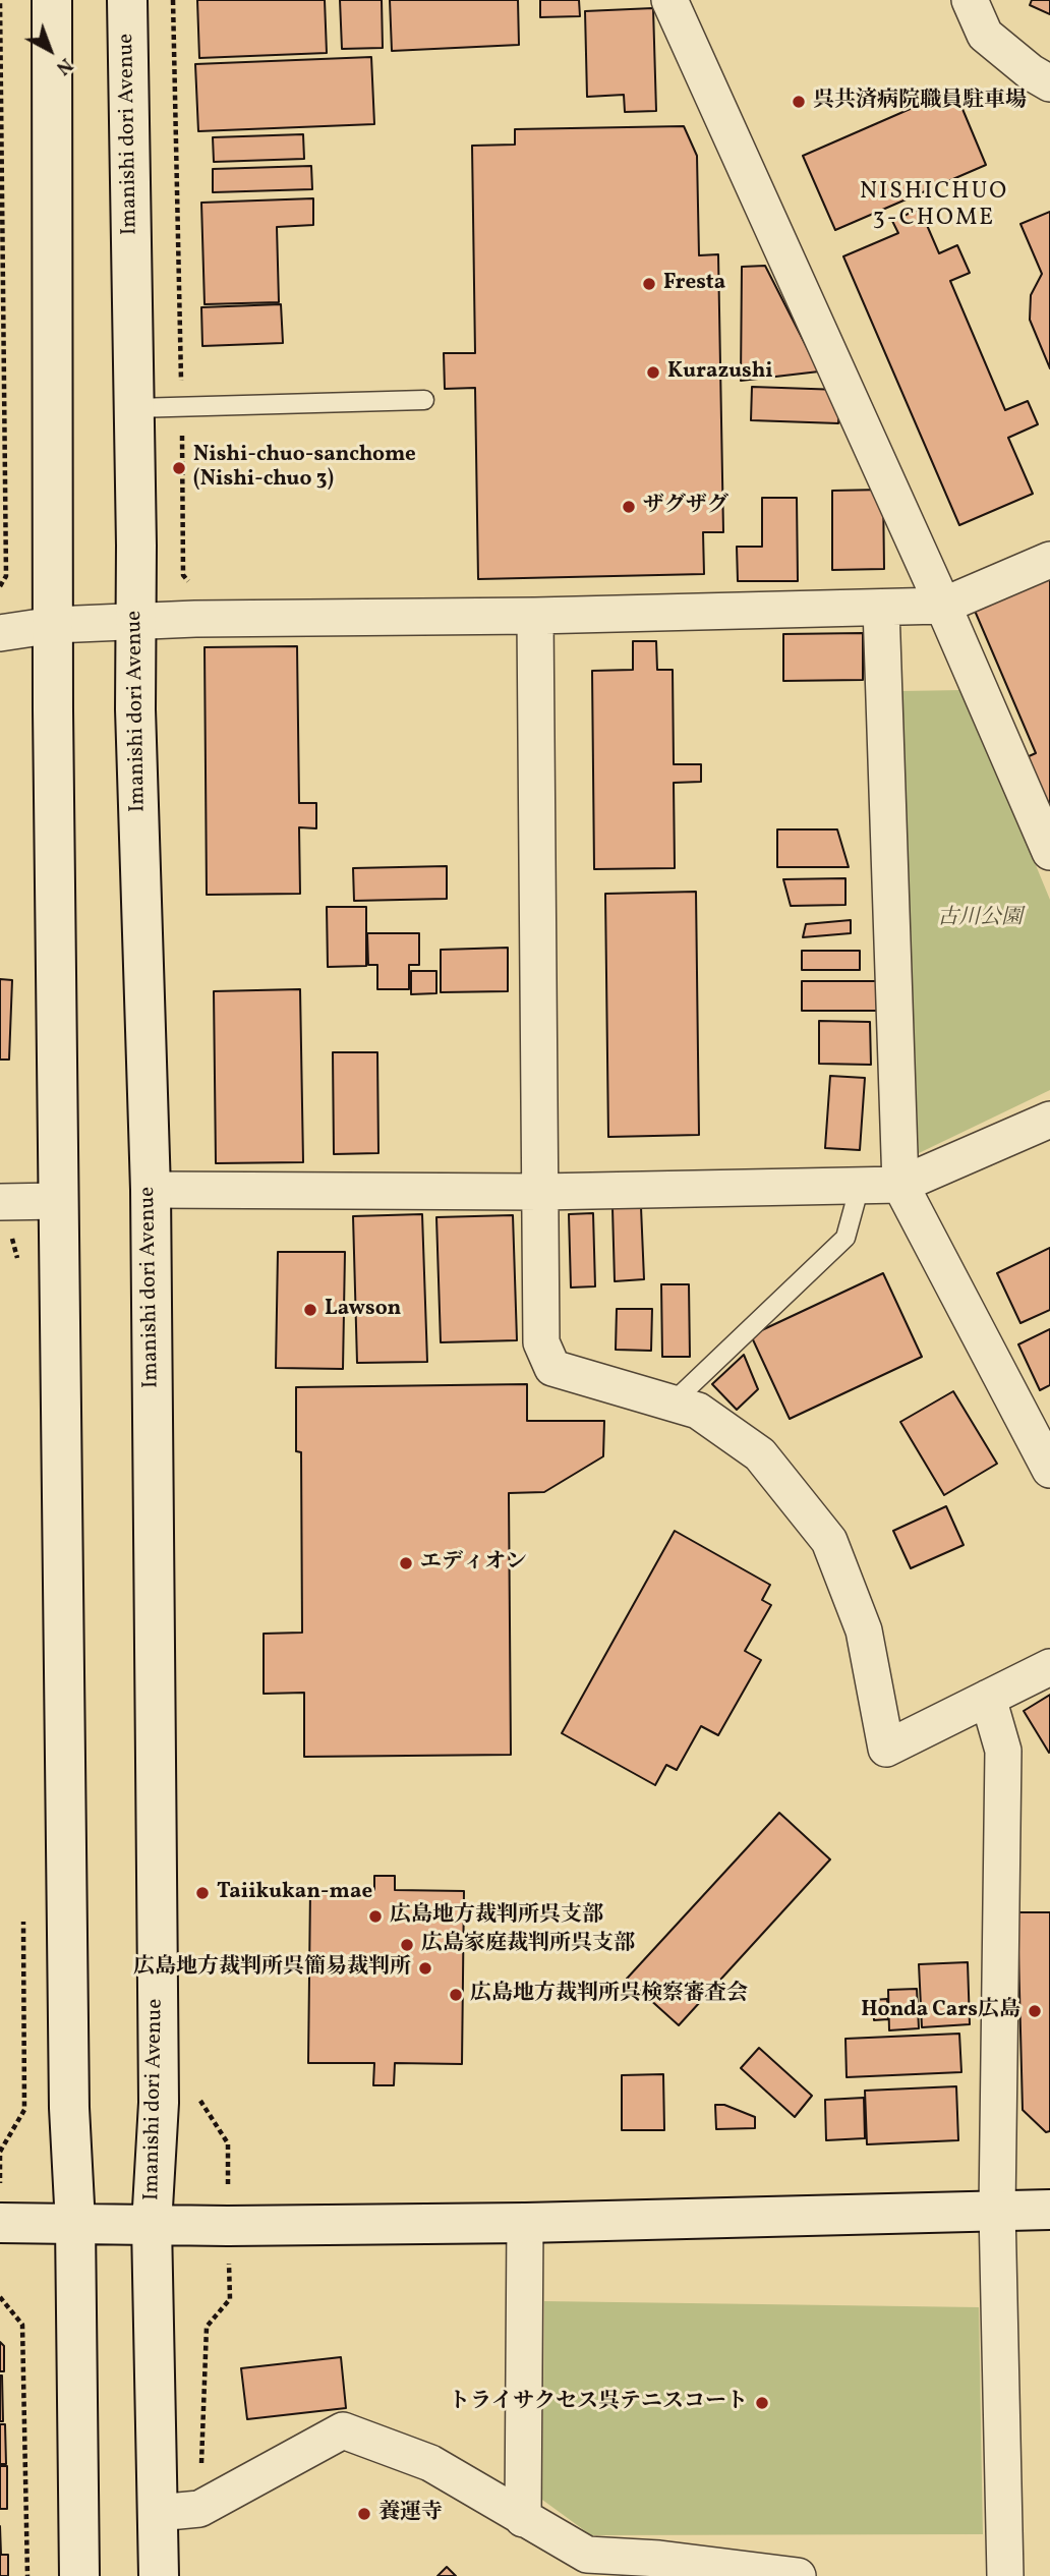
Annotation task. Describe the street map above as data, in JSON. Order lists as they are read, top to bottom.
{
  "streets": {
    "street": ["Imanishi dori Avenue"]
  },
  "districts": ["NISHICHUO 3-CHOME"],
  "parks": ["古川公園"],
  "places": [
    "呉共済病院職員駐車場",
    "Fresta",
    "Kurazushi",
    "Nishi-chuo-sanchome (Nishi-chuo 3)",
    "ザグザグ",
    "Lawson",
    "エディオン",
    "Taiikukan-mae",
    "広島地方裁判所呉支部",
    "広島家庭裁判所呉支部",
    "広島地方裁判所呉簡易裁判所",
    "広島地方裁判所呉検察審査会",
    "Honda Cars広島",
    "トライサクセス呉テニスコート",
    "養運寺"
  ],
  "north": "bottom right"
}
